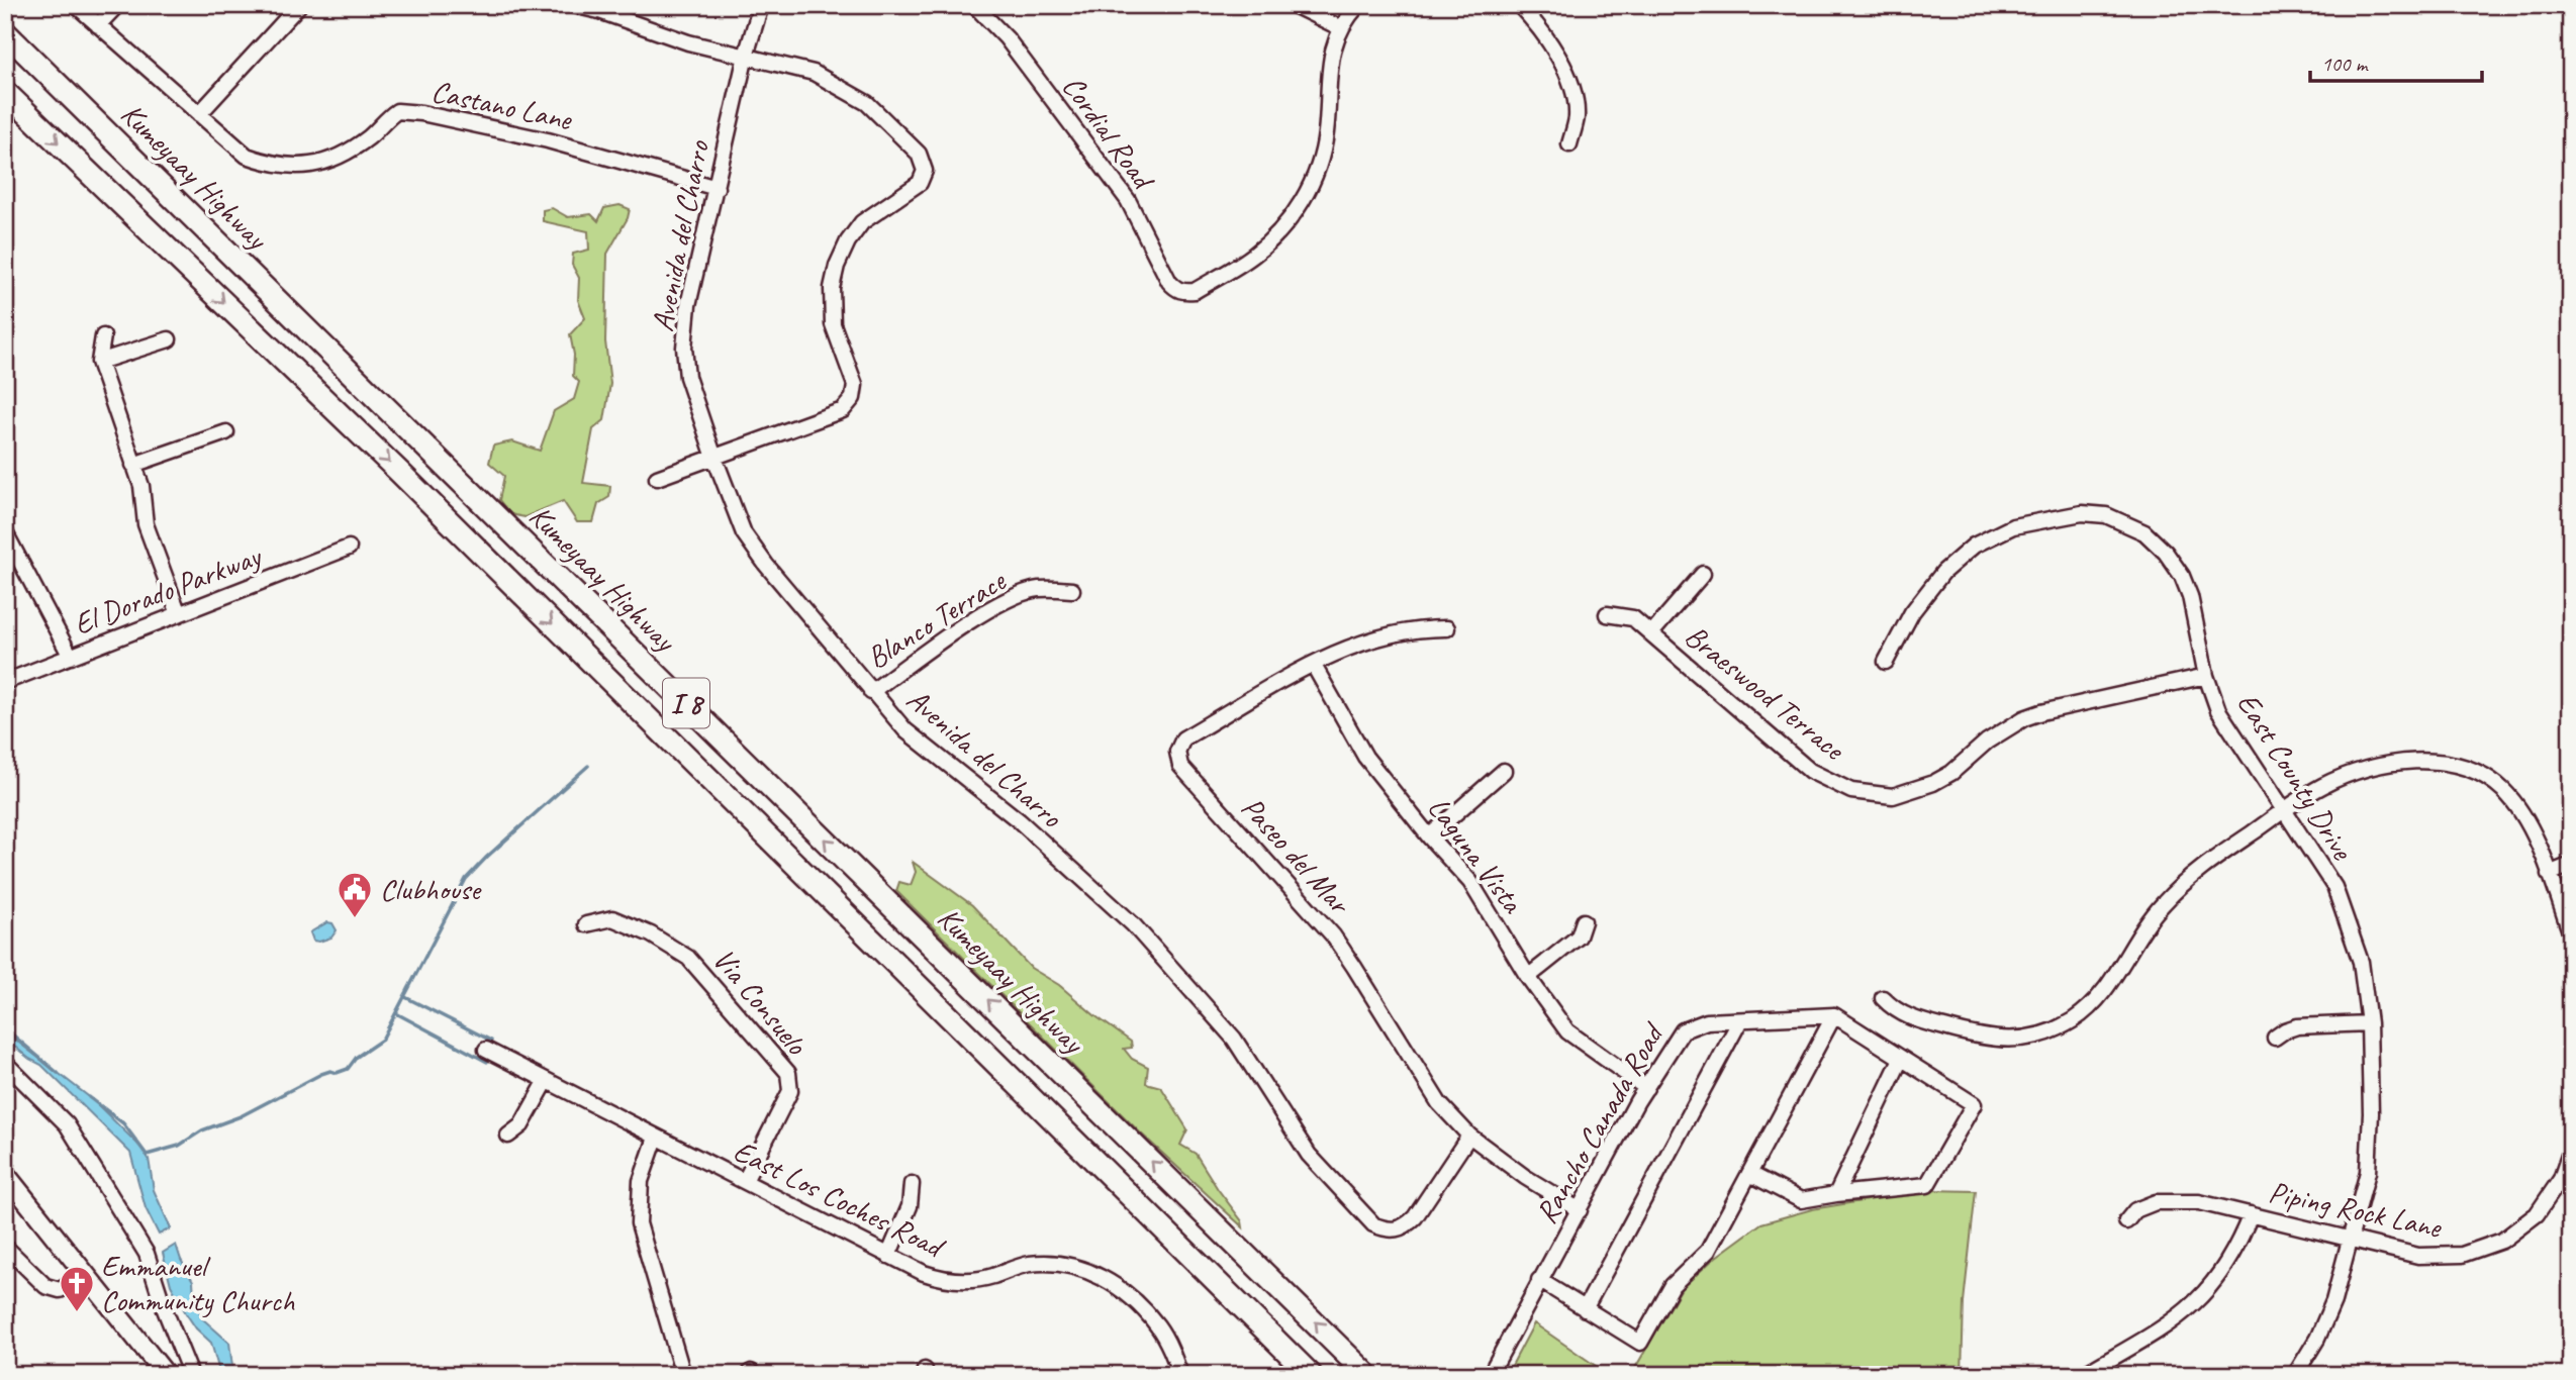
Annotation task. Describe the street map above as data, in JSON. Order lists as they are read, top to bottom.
{
  "streets": {
    "highway": ["Kumeyaay Highway", "I 8"],
    "street": [
      "Castano Lane",
      "Cordial Road",
      "Avenida del Charro",
      "El Dorado Parkway",
      "Blanco Terrace",
      "Braeswood Terrace",
      "East County Drive",
      "Paseo del Mar",
      "Laguna Vista",
      "Via Consuelo",
      "Rancho Canada Road",
      "East Los Coches Road",
      "Piping Rock Lane"
    ]
  },
  "crossings": [
    ["Castano Lane", "Avenida del Charro"],
    ["Avenida del Charro", "Blanco Terrace"],
    ["Avenida del Charro", "Paseo del Mar"],
    ["Braeswood Terrace", "East County Drive"],
    ["East County Drive", "Piping Rock Lane"],
    ["Paseo del Mar", "Laguna Vista"],
    ["Paseo del Mar", "Rancho Canada Road"],
    ["Laguna Vista", "Rancho Canada Road"],
    ["Via Consuelo", "East Los Coches Road"]
  ],
  "places": {
    "public building": ["Clubhouse"],
    "church": ["Emmanuel Community Church"]
  },
  "scale_bar": "100 m"
}
